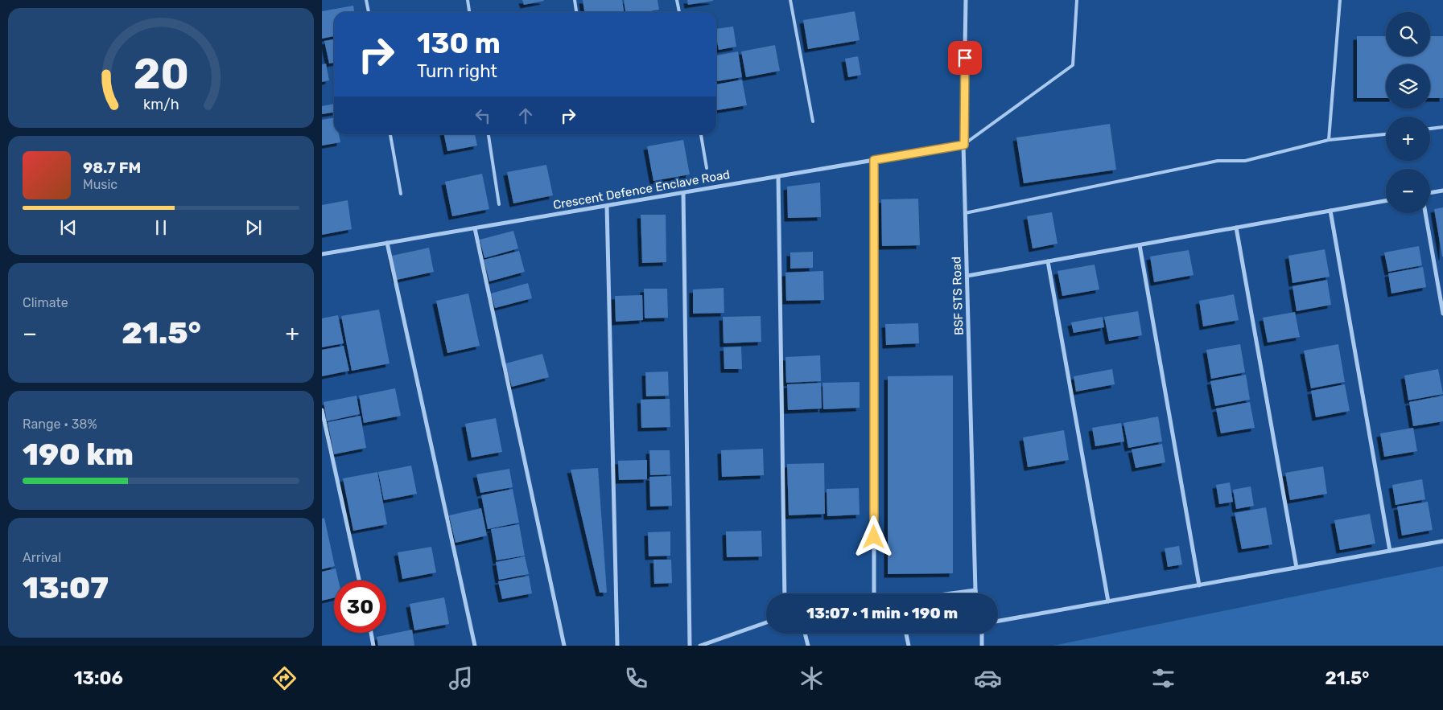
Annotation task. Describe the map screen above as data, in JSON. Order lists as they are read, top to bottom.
{
  "streets": {
    "street": ["Crescent Defence Enclave Road", "BSF STS Road"]
  },
  "crossings": [
    ["Crescent Defence Enclave Road", "BSF STS Road"]
  ],
  "page": {
    "map_buttons": ["+", "−"],
    "turn": ["130 m", "Turn right"],
    "song": ["98.7 FM", "Music"],
    "tile": [
      "Climate",
      ["Range · 38%", "190 km"],
      ["Arrival", "13:07"]
    ],
    "heat": ["−", "21.5°", "+"],
    "limit": "30",
    "trip": "13:07 · 1 min · 190 m",
    "tabs": ["13:06", "21.5°"],
    "gauge": ["20", "km/h"]
  }
}
